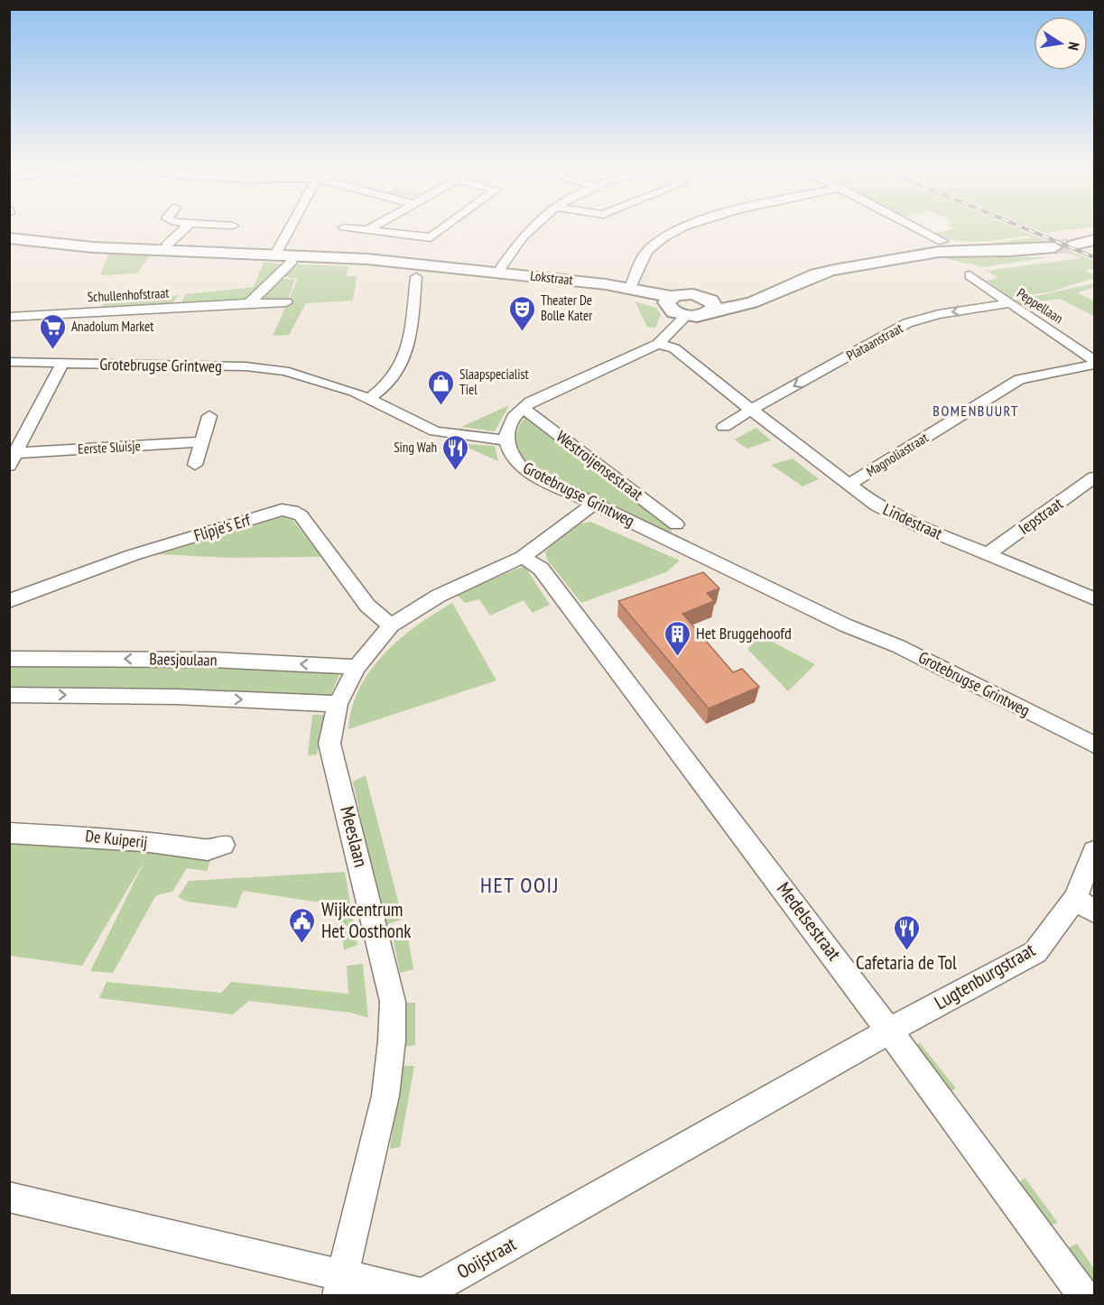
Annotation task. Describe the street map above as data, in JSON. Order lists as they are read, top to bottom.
{
  "streets": {
    "main road": ["Lokstraat"],
    "street": [
      "Schullenhofstraat",
      "Peppellaan",
      "Plataanstraat",
      "Grotebrugse Grintweg",
      "Eerste Sluisje",
      "Magnoliastraat",
      "Westroijensestraat",
      "Iepstraat",
      "Lindestraat",
      "Flipje's Erf",
      "Baesjoulaan",
      "Meeslaan",
      "De Kuiperij",
      "Medelsestraat",
      "Lugtenburgstraat",
      "Ooijstraat"
    ]
  },
  "crossings": [
    ["Peppellaan", "Plataanstraat"],
    ["Plataanstraat", "Lindestraat"],
    ["Grotebrugse Grintweg", "Meeslaan"],
    ["Magnoliastraat", "Lindestraat"],
    ["Iepstraat", "Lindestraat"],
    ["Flipje's Erf", "Meeslaan"],
    ["Baesjoulaan", "Meeslaan"],
    ["Meeslaan", "Medelsestraat"],
    ["Meeslaan", "Ooijstraat"],
    ["Medelsestraat", "Lugtenburgstraat"],
    ["Medelsestraat", "Ooijstraat"],
    ["Lugtenburgstraat", "Ooijstraat"]
  ],
  "one_way": ["Plataanstraat"],
  "districts": ["BOMENBUURT", "HET OOIJ"],
  "places": {
    "theatre": ["Theater De Bolle Kater"],
    "supermarket": ["Anadolum Market"],
    "shop": ["Slaapspecialist Tiel"],
    "restaurant": ["Sing Wah", "Cafetaria de Tol"],
    "building": ["Het Bruggehoofd"],
    "public building": ["Wijkcentrum Het Oosthonk"]
  },
  "north": "right"
}
